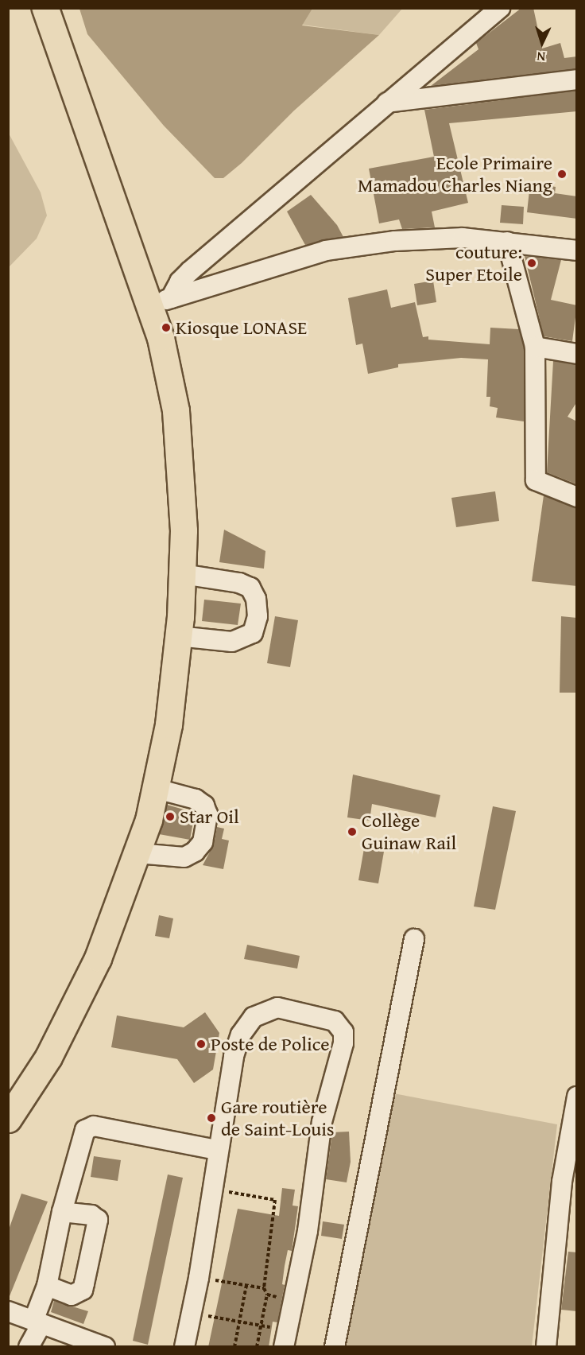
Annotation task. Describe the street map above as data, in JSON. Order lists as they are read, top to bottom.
{
  "places": [
    "Ecole Primaire Mamadou Charles Niang",
    "couture: Super Etoile",
    "Kiosque LONASE",
    "Star Oil",
    "Collège Guinaw Rail",
    "Poste de Police",
    "Gare routière de Saint-Louis"
  ],
  "north": "bottom"
}
